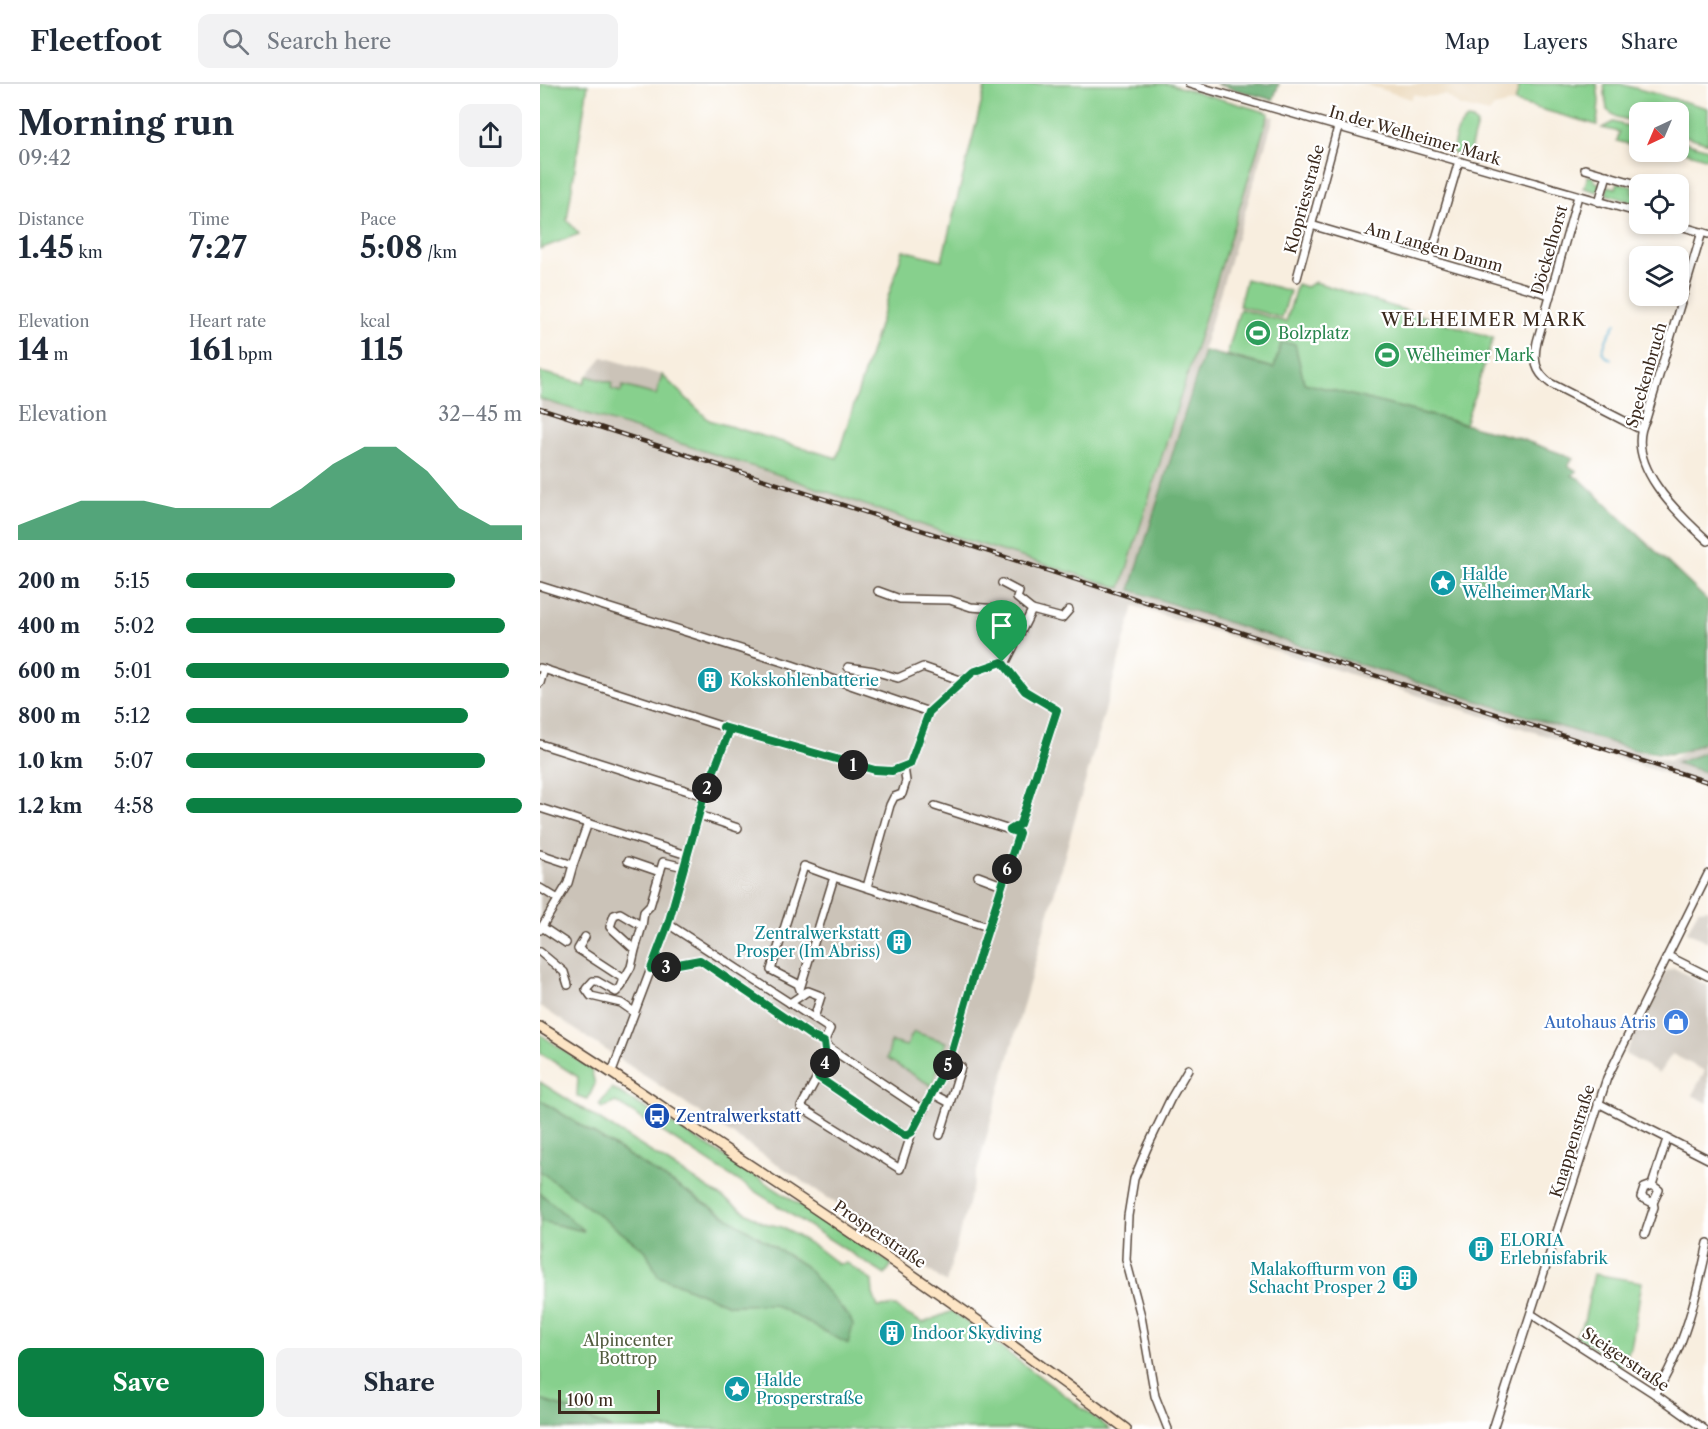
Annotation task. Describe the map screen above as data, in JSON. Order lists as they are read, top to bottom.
{
  "streets": {
    "main road": ["Prosperstraße"],
    "street": [
      "In der Welheimer Mark",
      "Klopriesstraße",
      "Am Langen Damm",
      "Döckelhorst",
      "Speckenbruch",
      "Knappenstraße",
      "Steigerstraße"
    ]
  },
  "crossings": [
    ["In der Welheimer Mark", "Klopriesstraße"],
    ["In der Welheimer Mark", "Döckelhorst"],
    ["Klopriesstraße", "Am Langen Damm"],
    ["Am Langen Damm", "Döckelhorst"],
    ["Döckelhorst", "Speckenbruch"],
    ["Knappenstraße", "Steigerstraße"]
  ],
  "districts": ["WELHEIMER MARK"],
  "parks": ["Alpincenter Bottrop"],
  "places": {
    "sports": ["Bolzplatz", "Welheimer Mark"],
    "place": ["Halde Welheimer Mark", "Halde Prosperstraße"],
    "building": [
      "Kokskohlenbatterie",
      "Zentralwerkstatt Prosper (Im Abriss)",
      "ELORIA Erlebnisfabrik",
      "Malakoffturm von Schacht Prosper 2",
      "Indoor Skydiving"
    ],
    "shop": ["Autohaus Atris"],
    "bus stop": ["Zentralwerkstatt"]
  },
  "scale_bar": "100 m",
  "north": "bottom left",
  "page": {
    "header": "Fleetfoot",
    "search": "Search here",
    "nav": ["Map", "Layers", "Share"],
    "heading": ["Morning run", "09:42"],
    "stats": [
      ["Distance", "1.45 km"],
      ["Time", "7:27"],
      ["Pace", "5:08 /km"],
      ["Elevation", "14 m"],
      ["Heart rate", "161 bpm"],
      ["kcal", "115"]
    ],
    "chart": ["Elevation", "32–45 m"],
    "list": [
      {
        "name": "200 m",
        "note": "5:15"
      },
      {
        "name": "400 m",
        "note": "5:02"
      },
      {
        "name": "600 m",
        "note": "5:01"
      },
      {
        "name": "800 m",
        "note": "5:12"
      },
      {
        "name": "1.0 km",
        "note": "5:07"
      },
      {
        "name": "1.2 km",
        "note": "4:58"
      }
    ],
    "pins": [
      "1",
      "2",
      "6",
      "3",
      "4",
      "5"
    ],
    "buttons": ["Save", "Share"],
    "scale": "100 m"
  }
}
